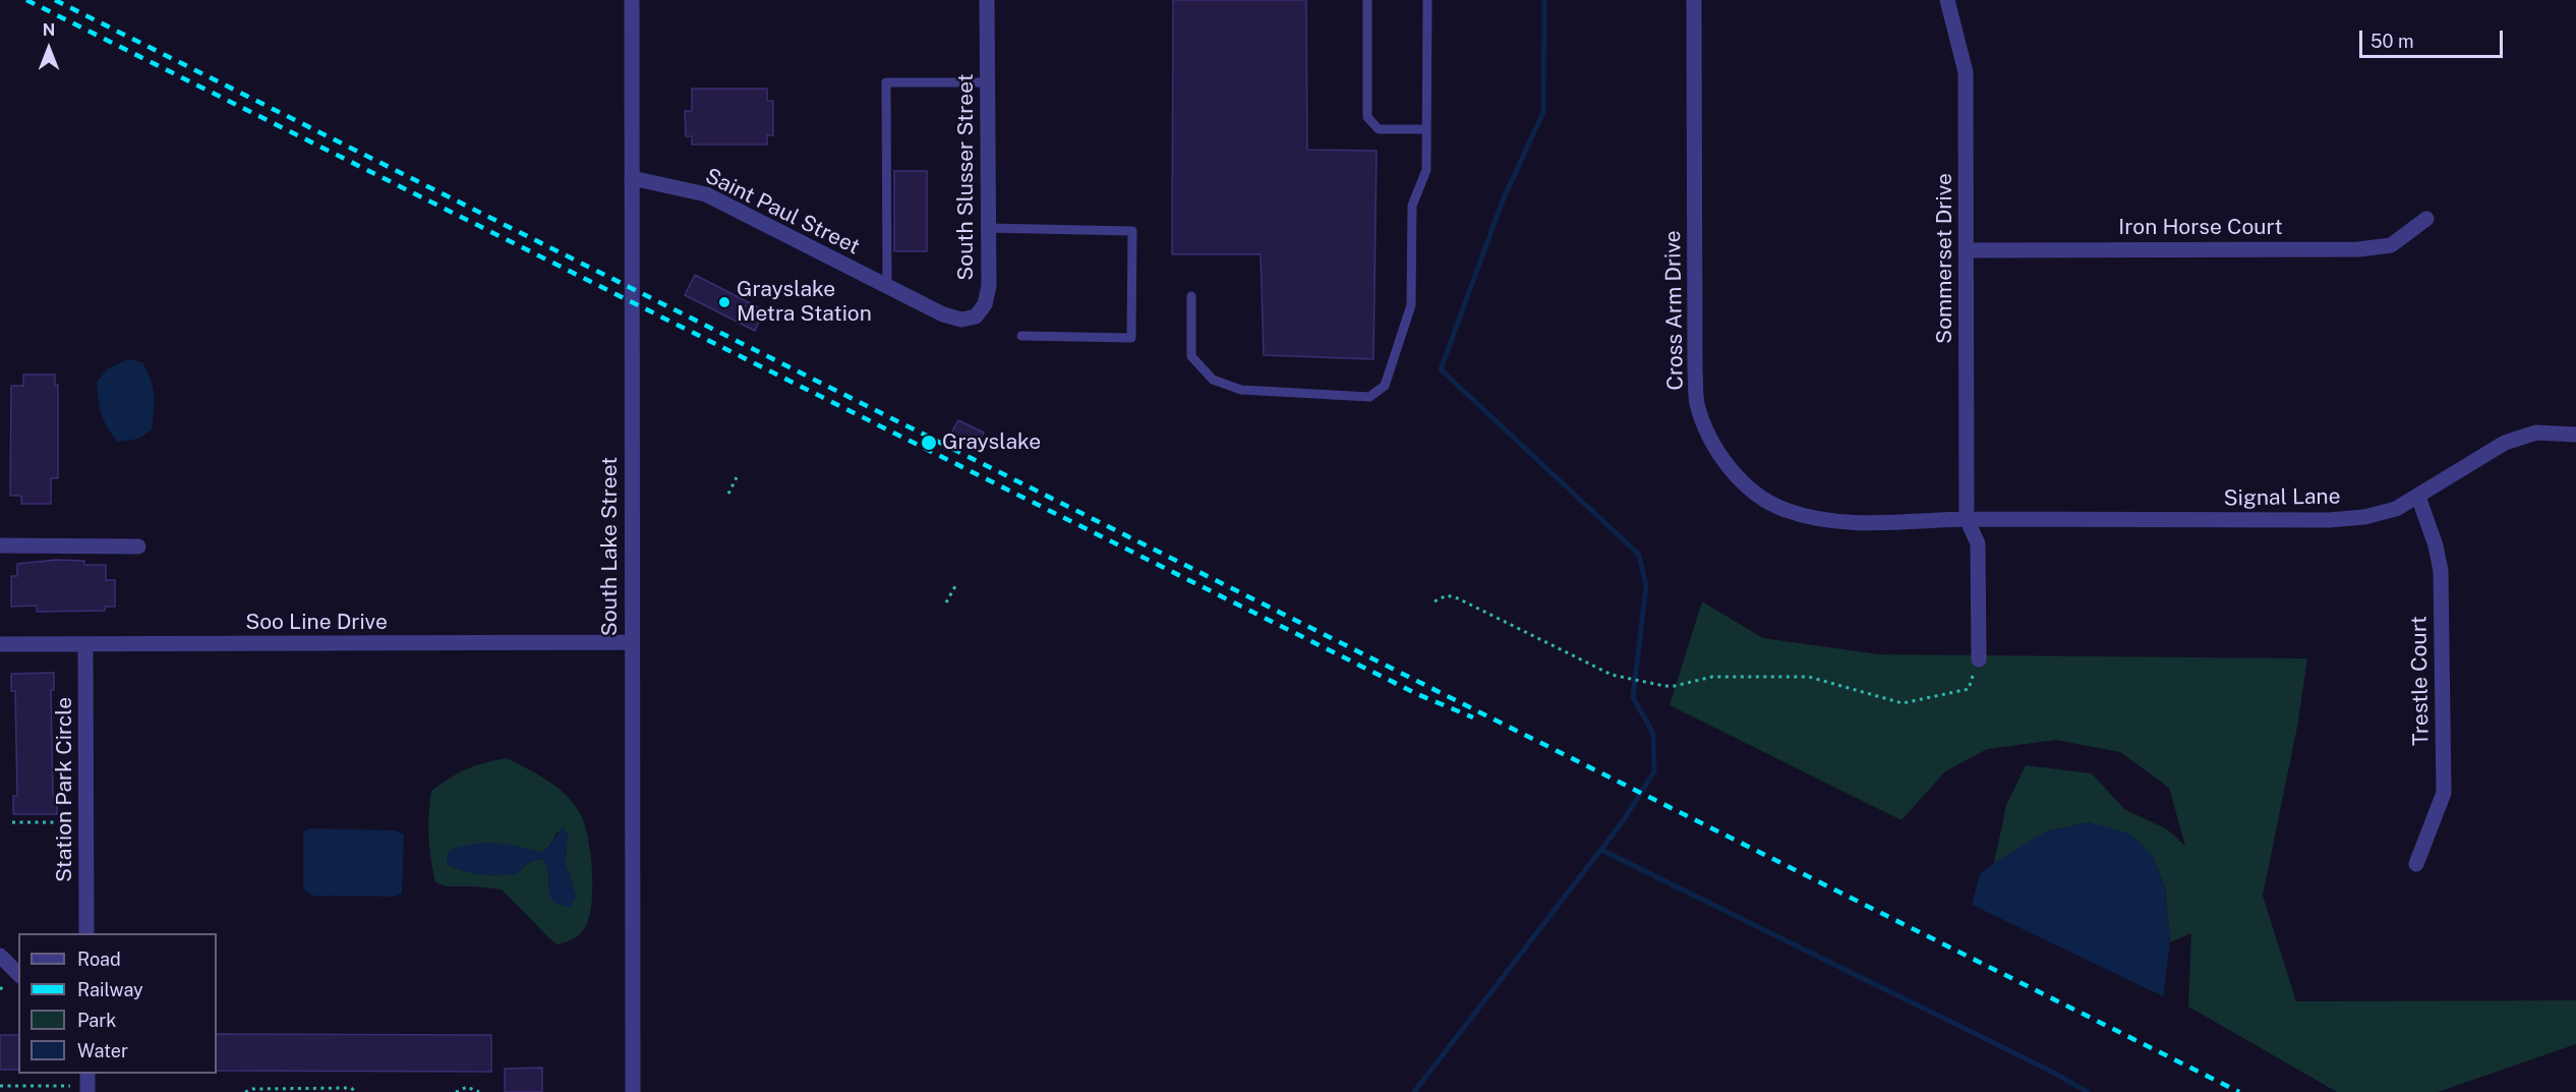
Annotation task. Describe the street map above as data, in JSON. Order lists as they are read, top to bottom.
{
  "streets": {
    "street": [
      "South Slusser Street",
      "Saint Paul Street",
      "Iron Horse Court",
      "Sommerset Drive",
      "Cross Arm Drive",
      "Signal Lane",
      "South Lake Street",
      "Soo Line Drive",
      "Trestle Court",
      "Station Park Circle"
    ]
  },
  "crossings": [
    ["South Slusser Street", "Saint Paul Street"],
    ["Saint Paul Street", "South Lake Street"],
    ["Iron Horse Court", "Sommerset Drive"],
    ["Sommerset Drive", "Cross Arm Drive"],
    ["Sommerset Drive", "Signal Lane"],
    ["Cross Arm Drive", "Signal Lane"],
    ["Signal Lane", "Trestle Court"],
    ["South Lake Street", "Soo Line Drive"],
    ["Soo Line Drive", "Station Park Circle"]
  ],
  "places": ["Grayslake Metra Station", "Grayslake"],
  "legend": [
    "Road",
    "Railway",
    "Park",
    "Water"
  ],
  "scale_bar": "50 m",
  "north": "top"
}
